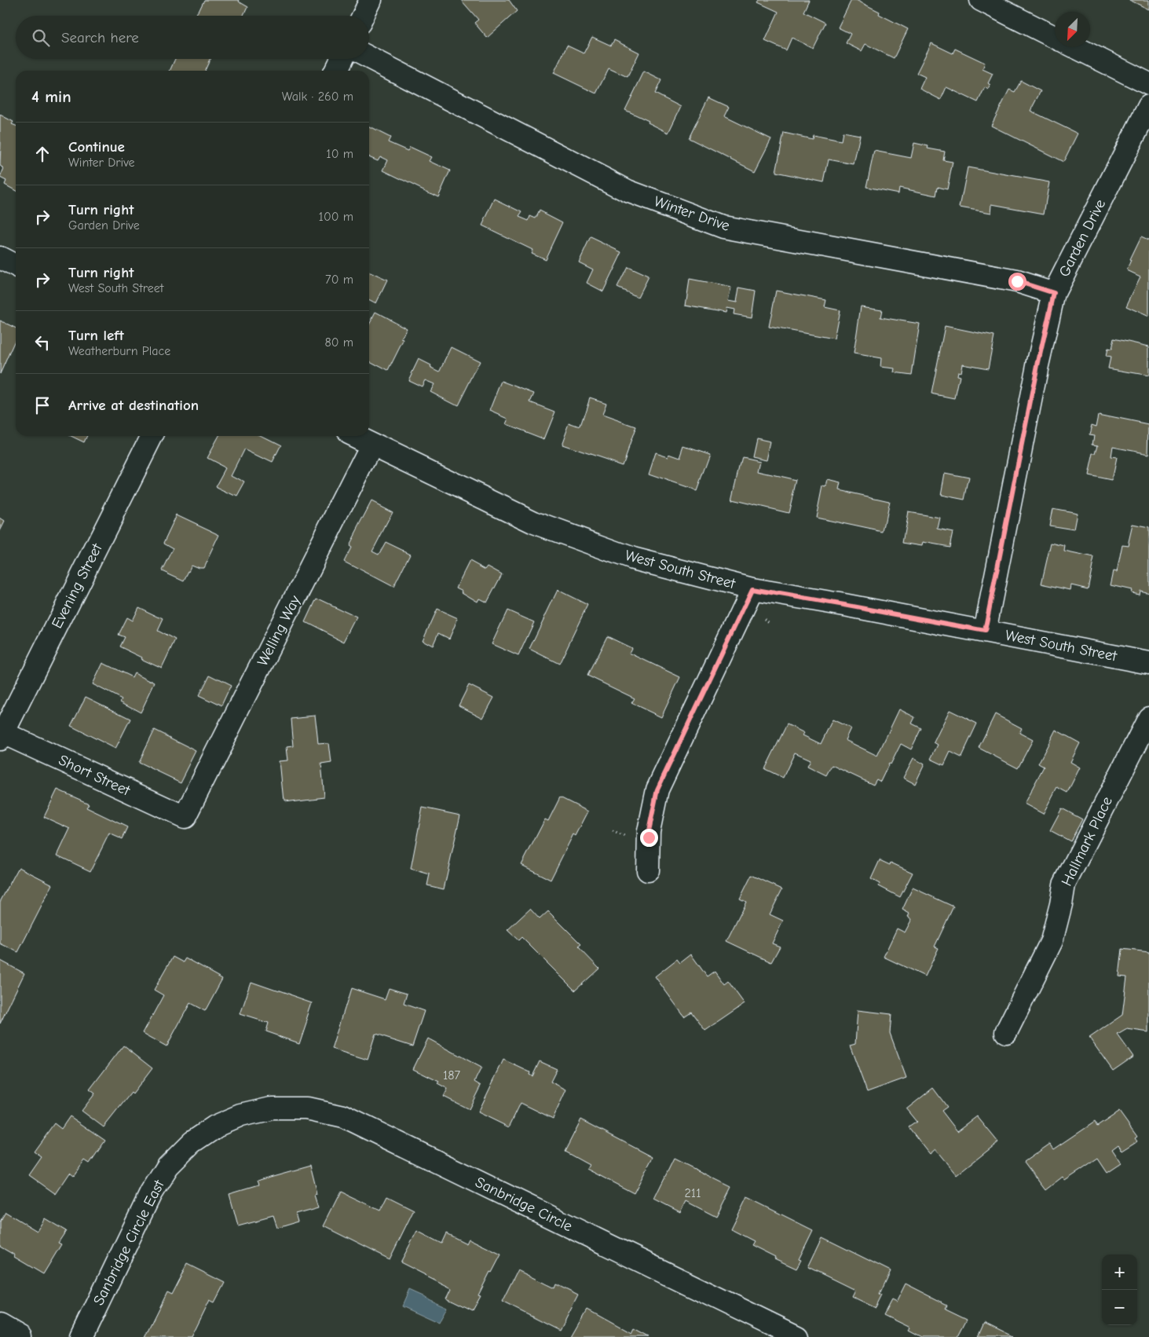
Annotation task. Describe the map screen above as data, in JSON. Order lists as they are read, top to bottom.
{
  "streets": {
    "street": [
      "Winter Drive",
      "Garden Drive",
      "West South Street",
      "Evening Street",
      "Welling Way",
      "Short Street",
      "Hallmark Place",
      "Sanbridge Circle",
      "Sanbridge Circle East"
    ]
  },
  "crossings": [
    ["Winter Drive", "Garden Drive"],
    ["Garden Drive", "West South Street"],
    ["West South Street", "Welling Way"],
    ["Evening Street", "Short Street"],
    ["Welling Way", "Short Street"],
    ["Sanbridge Circle", "Sanbridge Circle East"]
  ],
  "house_numbers": ["187", "211"],
  "north": "bottom left",
  "page": {
    "search": "Search here",
    "heading": ["4 min", "Walk · 260 m"],
    "list": [
      ["Continue", "Winter Drive", "10 m"],
      ["Turn right", "Garden Drive", "100 m"],
      ["Turn right", "West South Street", "70 m"],
      ["Turn left", "Weatherburn Place", "80 m"],
      "Arrive at destination"
    ],
    "map_buttons": ["+", "−"]
  }
}
